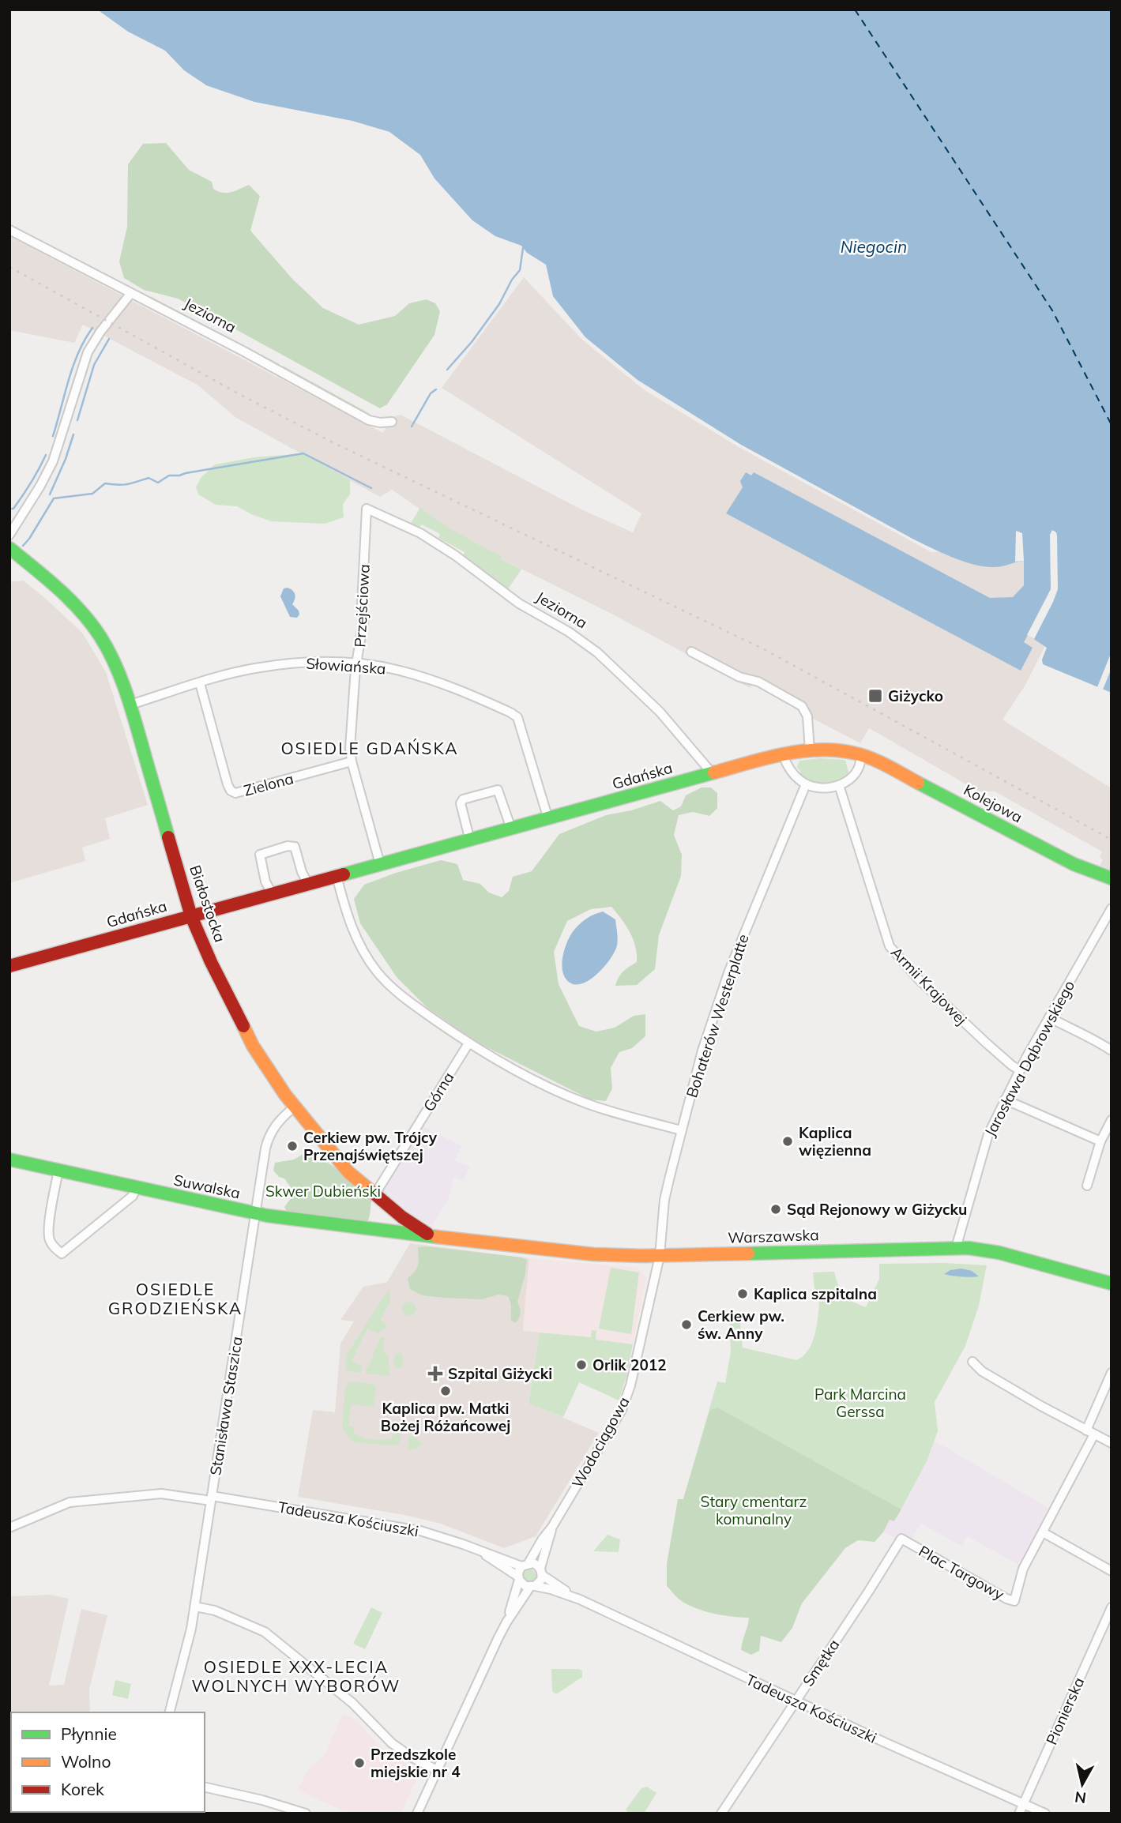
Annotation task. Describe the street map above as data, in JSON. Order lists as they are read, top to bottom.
{
  "streets": {
    "street": [
      "Jeziorna",
      "Przejściowa",
      "Słowiańska",
      "Gdańska",
      "Zielona",
      "Kolejowa",
      "Białostocka",
      "Armii Krajowej",
      "Bohaterów Westerplatte",
      "Jarosława Dąbrowskiego",
      "Górna",
      "Suwalska",
      "Warszawska",
      "Stanisława Staszica",
      "Wodociągowa",
      "Tadeusza Kościuszki",
      "Plac Targowy",
      "Smętka",
      "Pionierska"
    ]
  },
  "crossings": [
    ["Jeziorna", "Przejściowa"],
    ["Jeziorna", "Gdańska"],
    ["Przejściowa", "Słowiańska"],
    ["Przejściowa", "Gdańska"],
    ["Przejściowa", "Zielona"],
    ["Słowiańska", "Gdańska"],
    ["Słowiańska", "Zielona"],
    ["Słowiańska", "Białostocka"],
    ["Gdańska", "Kolejowa"],
    ["Gdańska", "Białostocka"],
    ["Białostocka", "Górna"],
    ["Białostocka", "Suwalska"],
    ["Białostocka", "Warszawska"],
    ["Białostocka", "Stanisława Staszica"],
    ["Armii Krajowej", "Jarosława Dąbrowskiego"],
    ["Bohaterów Westerplatte", "Warszawska"],
    ["Bohaterów Westerplatte", "Wodociągowa"],
    ["Jarosława Dąbrowskiego", "Warszawska"],
    ["Suwalska", "Warszawska"],
    ["Suwalska", "Stanisława Staszica"],
    ["Warszawska", "Wodociągowa"],
    ["Stanisława Staszica", "Tadeusza Kościuszki"],
    ["Wodociągowa", "Tadeusza Kościuszki"],
    ["Tadeusza Kościuszki", "Smętka"],
    ["Tadeusza Kościuszki", "Pionierska"],
    ["Plac Targowy", "Smętka"]
  ],
  "districts": ["OSIEDLE GDAŃSKA", "OSIEDLE GRODZIEŃSKA", "OSIEDLE XXX-LECIA WOLNYCH WYBORÓW"],
  "water": ["Niegocin"],
  "parks": ["Skwer Dubieński", "Park Marcina Gerssa", "Stary cmentarz komunalny"],
  "places": {
    "transit": ["Giżycko"],
    "other": [
      "Kaplica więzienna",
      "Cerkiew pw. Trójcy Przenajświętszej",
      "Sąd Rejonowy w Giżycku",
      "Kaplica szpitalna",
      "Cerkiew pw. św. Anny",
      "Orlik 2012",
      "Kaplica pw. Matki Bożej Różańcowej",
      "Przedszkole miejskie nr 4"
    ],
    "health": ["Szpital Giżycki"]
  },
  "legend": ["Płynnie", "Wolno", "Korek"],
  "north": "bottom"
}
